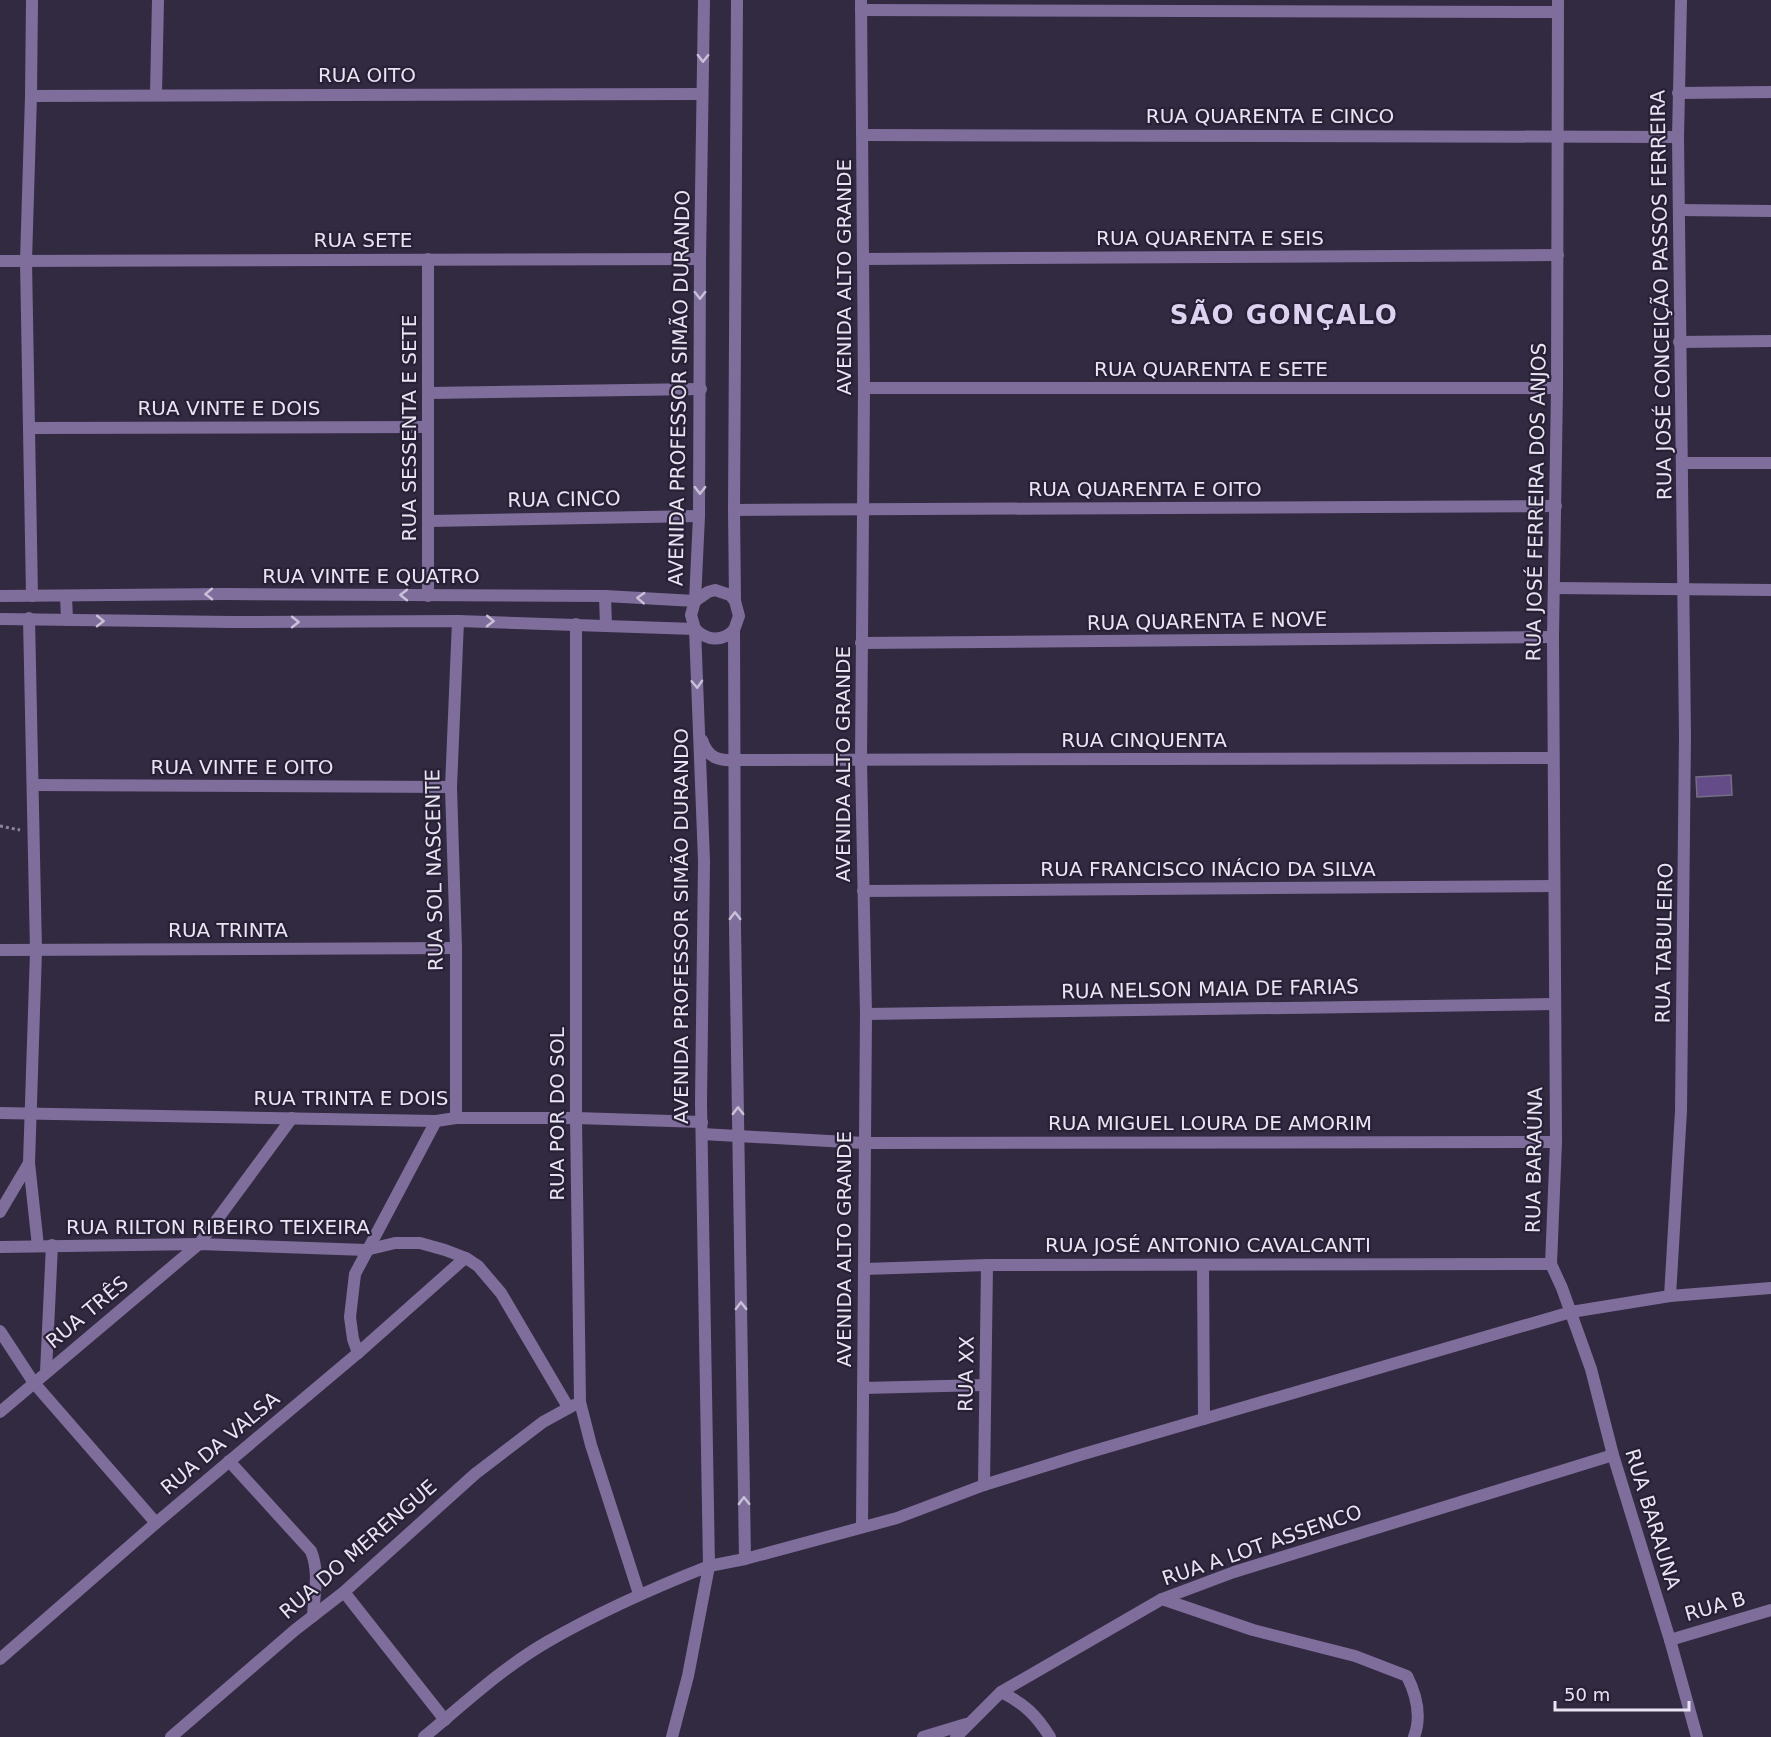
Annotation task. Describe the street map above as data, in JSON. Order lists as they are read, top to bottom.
{
  "streets": {
    "street": [
      "RUA OITO",
      "RUA QUARENTA E CINCO",
      "RUA QUARENTA E SEIS",
      "RUA SETE",
      "AVENIDA ALTO GRANDE",
      "RUA JOSÉ CONCEIÇÃO PASSOS FERREIRA",
      "RUA QUARENTA E SETE",
      "AVENIDA PROFESSOR SIMÃO DURANDO",
      "RUA VINTE E DOIS",
      "RUA SESSENTA E SETE",
      "RUA QUARENTA E OITO",
      "RUA CINCO",
      "RUA JOSÉ FERREIRA DOS ANJOS",
      "RUA VINTE E QUATRO",
      "RUA QUARENTA E NOVE",
      "RUA CINQUENTA",
      "RUA VINTE E OITO",
      "RUA FRANCISCO INÁCIO DA SILVA",
      "RUA SOL NASCENTE",
      "RUA TRINTA",
      "RUA TABULEIRO",
      "RUA NELSON MAIA DE FARIAS",
      "RUA TRINTA E DOIS",
      "RUA POR DO SOL",
      "RUA MIGUEL LOURA DE AMORIM",
      "RUA BARAÚNA",
      "RUA RILTON RIBEIRO TEIXEIRA",
      "RUA JOSÉ ANTONIO CAVALCANTI",
      "RUA TRÊS",
      "RUA XX",
      "RUA DA VALSA",
      "RUA BARAUNA",
      "RUA A LOT ASSENCO",
      "RUA DO MERENGUE",
      "RUA B"
    ]
  },
  "crossings": [
    ["RUA OITO", "AVENIDA PROFESSOR SIMÃO DURANDO"],
    ["RUA QUARENTA E CINCO", "AVENIDA ALTO GRANDE"],
    ["RUA QUARENTA E CINCO", "RUA JOSÉ CONCEIÇÃO PASSOS FERREIRA"],
    ["RUA QUARENTA E CINCO", "RUA JOSÉ FERREIRA DOS ANJOS"],
    ["RUA QUARENTA E SEIS", "AVENIDA ALTO GRANDE"],
    ["RUA QUARENTA E SEIS", "RUA JOSÉ FERREIRA DOS ANJOS"],
    ["RUA SETE", "AVENIDA PROFESSOR SIMÃO DURANDO"],
    ["RUA SETE", "RUA SESSENTA E SETE"],
    ["AVENIDA ALTO GRANDE", "RUA QUARENTA E SETE"],
    ["AVENIDA ALTO GRANDE", "RUA QUARENTA E OITO"],
    ["AVENIDA ALTO GRANDE", "RUA QUARENTA E NOVE"],
    ["AVENIDA ALTO GRANDE", "RUA CINQUENTA"],
    ["AVENIDA ALTO GRANDE", "RUA FRANCISCO INÁCIO DA SILVA"],
    ["AVENIDA ALTO GRANDE", "RUA NELSON MAIA DE FARIAS"],
    ["AVENIDA ALTO GRANDE", "RUA MIGUEL LOURA DE AMORIM"],
    ["AVENIDA ALTO GRANDE", "RUA JOSÉ ANTONIO CAVALCANTI"],
    ["RUA JOSÉ CONCEIÇÃO PASSOS FERREIRA", "RUA TABULEIRO"],
    ["RUA QUARENTA E SETE", "RUA JOSÉ FERREIRA DOS ANJOS"],
    ["AVENIDA PROFESSOR SIMÃO DURANDO", "RUA CINCO"],
    ["AVENIDA PROFESSOR SIMÃO DURANDO", "RUA VINTE E QUATRO"],
    ["AVENIDA PROFESSOR SIMÃO DURANDO", "RUA CINQUENTA"],
    ["AVENIDA PROFESSOR SIMÃO DURANDO", "RUA TRINTA E DOIS"],
    ["RUA VINTE E DOIS", "RUA SESSENTA E SETE"],
    ["RUA SESSENTA E SETE", "RUA CINCO"],
    ["RUA SESSENTA E SETE", "RUA VINTE E QUATRO"],
    ["RUA QUARENTA E OITO", "RUA JOSÉ FERREIRA DOS ANJOS"],
    ["RUA JOSÉ FERREIRA DOS ANJOS", "RUA QUARENTA E NOVE"],
    ["RUA JOSÉ FERREIRA DOS ANJOS", "RUA CINQUENTA"],
    ["RUA JOSÉ FERREIRA DOS ANJOS", "RUA FRANCISCO INÁCIO DA SILVA"],
    ["RUA JOSÉ FERREIRA DOS ANJOS", "RUA NELSON MAIA DE FARIAS"],
    ["RUA JOSÉ FERREIRA DOS ANJOS", "RUA BARAÚNA"],
    ["RUA VINTE E OITO", "RUA SOL NASCENTE"],
    ["RUA SOL NASCENTE", "RUA TRINTA"],
    ["RUA SOL NASCENTE", "RUA TRINTA E DOIS"],
    ["RUA NELSON MAIA DE FARIAS", "RUA BARAÚNA"],
    ["RUA TRINTA E DOIS", "RUA POR DO SOL"],
    ["RUA TRINTA E DOIS", "RUA MIGUEL LOURA DE AMORIM"],
    ["RUA TRINTA E DOIS", "RUA TRÊS"],
    ["RUA POR DO SOL", "RUA DO MERENGUE"],
    ["RUA MIGUEL LOURA DE AMORIM", "RUA BARAÚNA"],
    ["RUA BARAÚNA", "RUA JOSÉ ANTONIO CAVALCANTI"],
    ["RUA BARAÚNA", "RUA BARAUNA"],
    ["RUA RILTON RIBEIRO TEIXEIRA", "RUA TRÊS"],
    ["RUA RILTON RIBEIRO TEIXEIRA", "RUA DA VALSA"],
    ["RUA RILTON RIBEIRO TEIXEIRA", "RUA DO MERENGUE"],
    ["RUA JOSÉ ANTONIO CAVALCANTI", "RUA XX"],
    ["RUA BARAUNA", "RUA A LOT ASSENCO"],
    ["RUA BARAUNA", "RUA B"]
  ],
  "districts": ["SÃO GONÇALO"],
  "scale_bar": "50 m"
}
